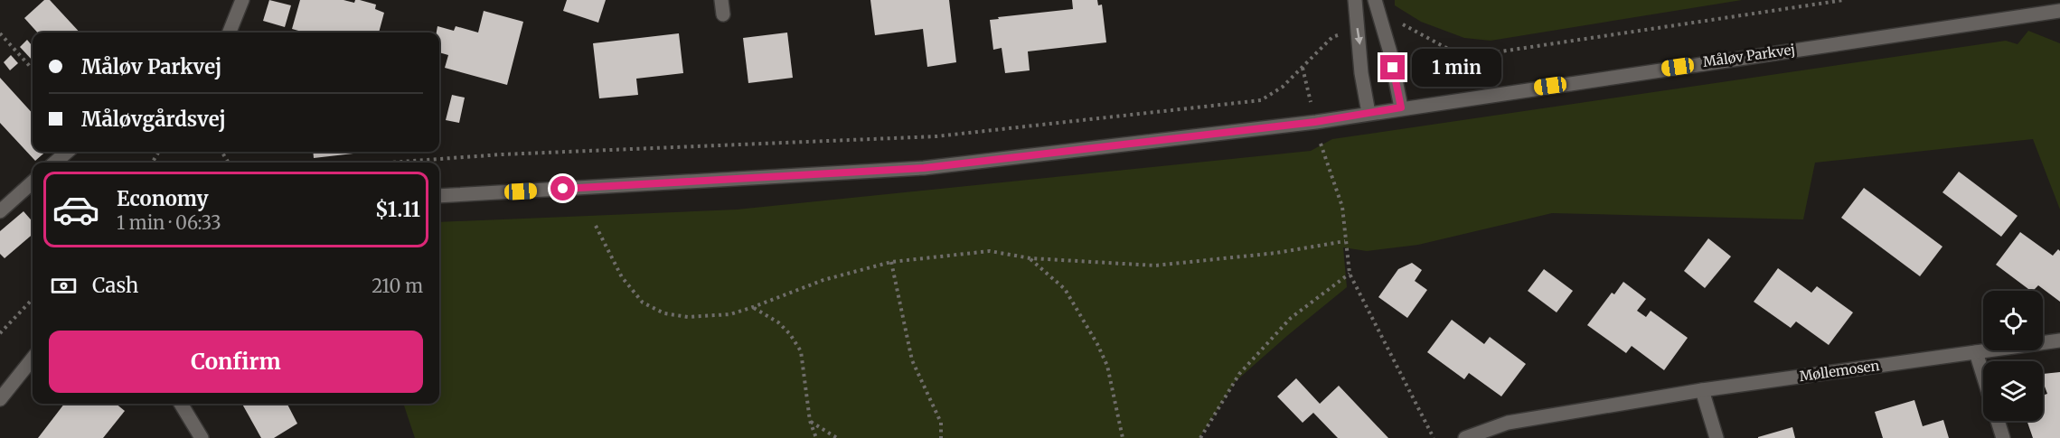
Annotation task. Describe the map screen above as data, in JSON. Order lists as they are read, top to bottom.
{
  "streets": {
    "street": ["Måløv Parkvej", "Møllemosen"]
  },
  "page": {
    "banner": ["Måløv Parkvej", "Måløvgårdsvej"],
    "bubble": "1 min",
    "list": [
      {
        "name": "Economy",
        "note": "1 min · 06:33",
        "value": "$1.11"
      }
    ],
    "pay": ["Cash", "210 m"],
    "buttons": "Confirm"
  }
}
